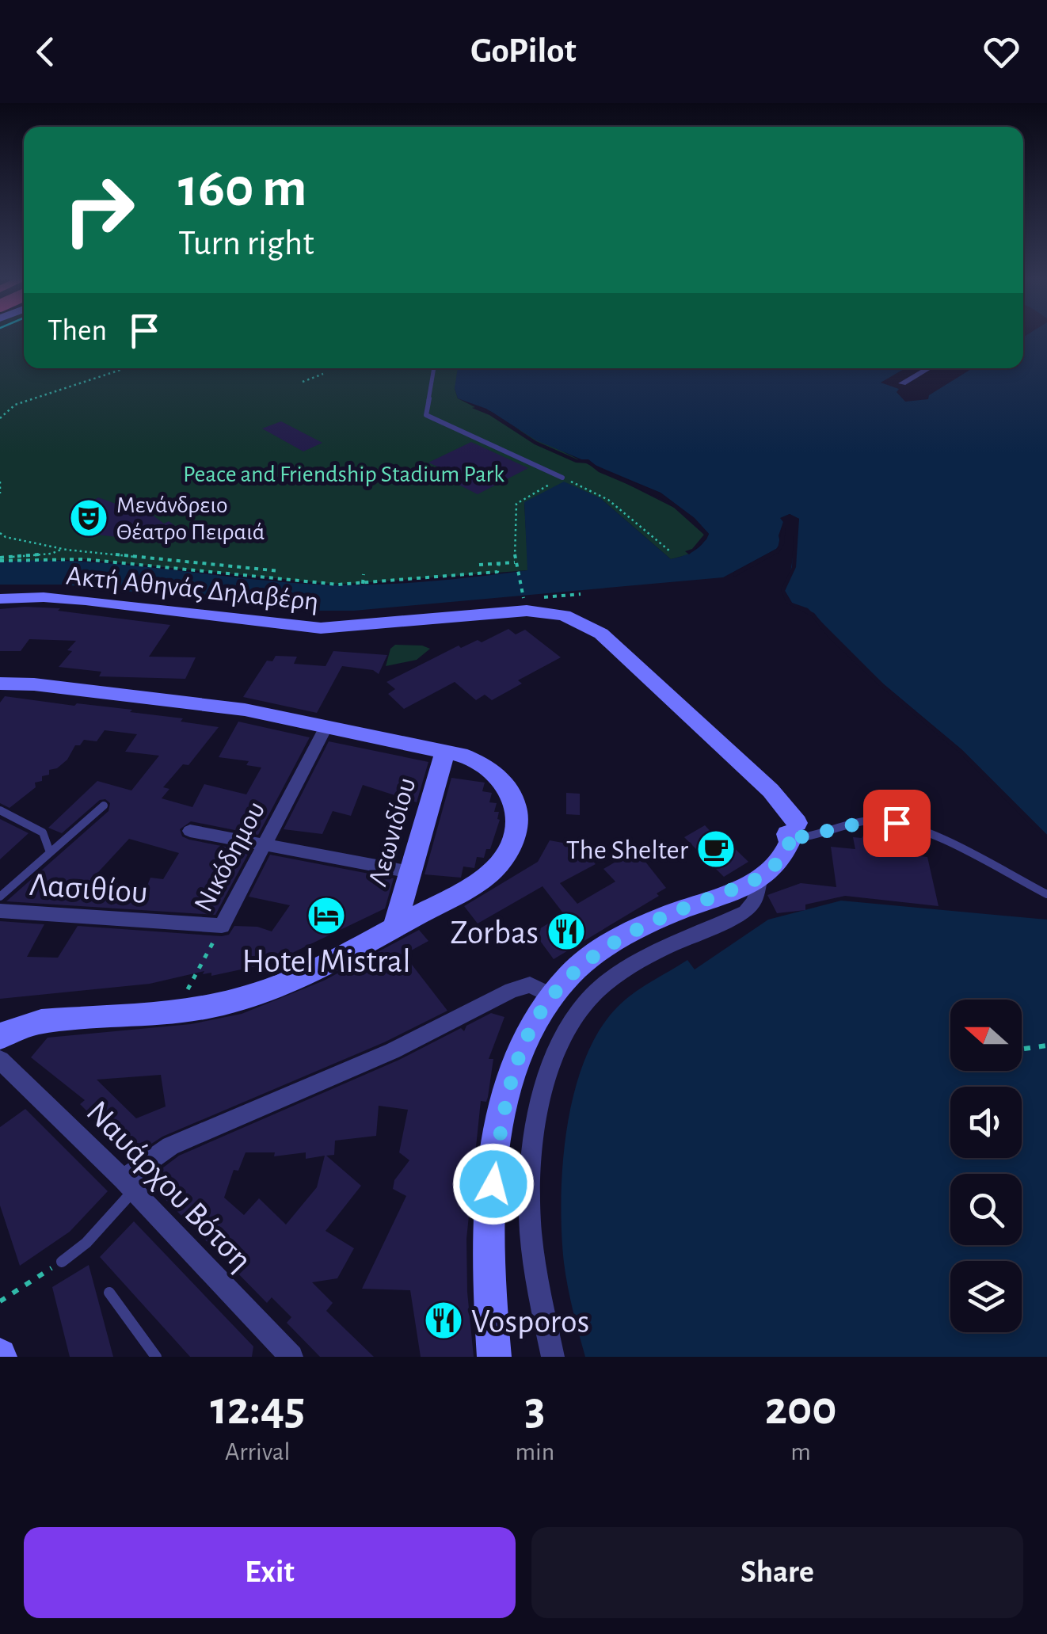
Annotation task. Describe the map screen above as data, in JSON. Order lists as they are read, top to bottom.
{
  "streets": {
    "street": [
      "Ακτή Αθηνάς Δηλαβέρη",
      "Λεωνιδίου",
      "Νικόδημου",
      "Λασιθίου",
      "Ναυάρχου Βότση"
    ]
  },
  "crossings": [
    ["Νικόδημου", "Λασιθίου"]
  ],
  "parks": ["Peace and Friendship Stadium Park"],
  "places": {
    "theatre": ["Μενάνδρειο Θέατρο Πειραιά"],
    "cafe": ["The Shelter"],
    "hotel": ["Hotel Mistral"],
    "restaurant": ["Zorbas", "Vosporos"]
  },
  "north": "left",
  "page": {
    "header": "GoPilot",
    "turn": ["160 m", "Turn right"],
    "then": "Then",
    "eta": [
      "12:45",
      "Arrival",
      "3",
      "min",
      "200",
      "m"
    ],
    "buttons": ["Exit", "Share"]
  }
}
